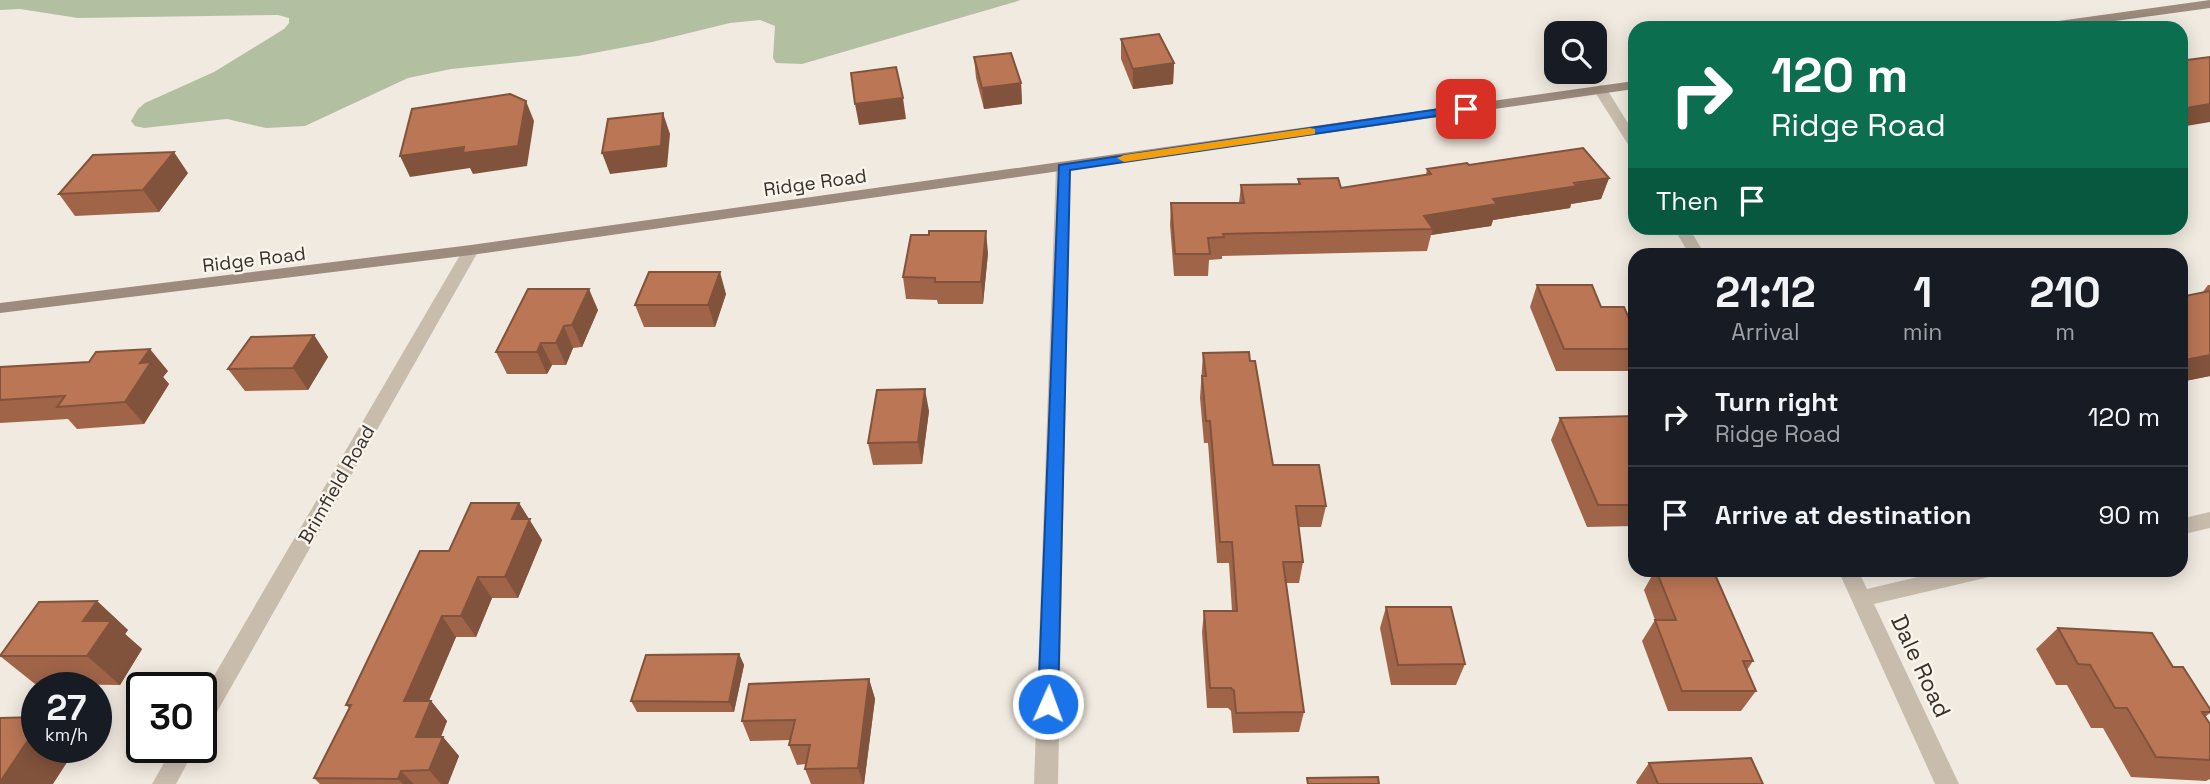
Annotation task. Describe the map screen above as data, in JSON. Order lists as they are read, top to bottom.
{
  "streets": {
    "street": ["Ridge Road", "Brimfield Road", "Dale Road"]
  },
  "crossings": [
    ["Ridge Road", "Brimfield Road"]
  ],
  "page": {
    "turn": ["120 m", "Ridge Road"],
    "then": "Then",
    "eta": [
      "21:12",
      "Arrival",
      "1",
      "min",
      "210",
      "m"
    ],
    "list": [
      {
        "name": "Turn right",
        "note": "Ridge Road",
        "value": "120 m"
      },
      {
        "name": "Arrive at destination",
        "value": "90 m"
      }
    ],
    "speed": "27 km/h",
    "limit": "30"
  }
}
